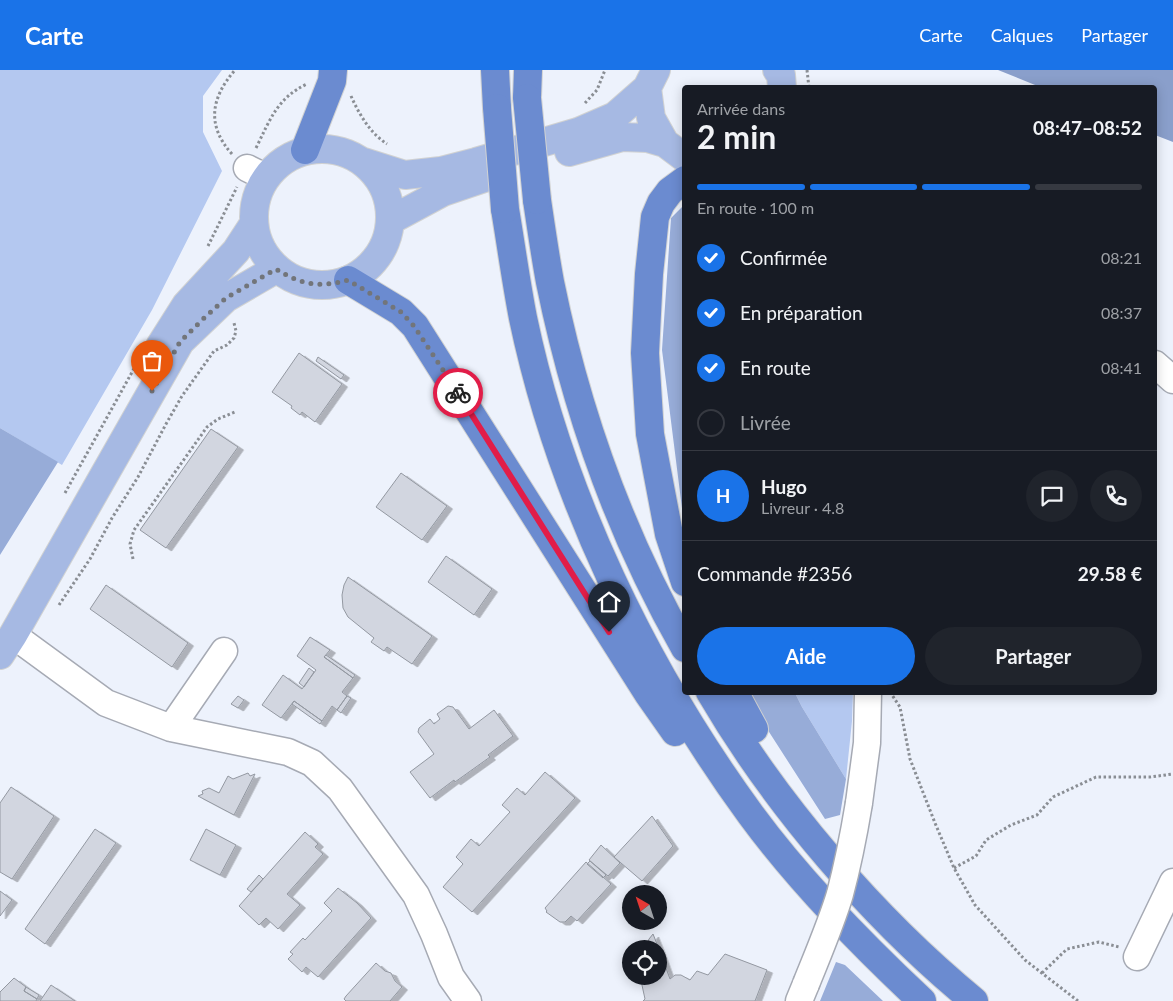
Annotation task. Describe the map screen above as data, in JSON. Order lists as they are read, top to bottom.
{
  "north": "top left",
  "page": {
    "header": "Carte",
    "nav": ["Carte", "Calques", "Partager"],
    "heading": ["2 min", "Arrivée dans", "08:47–08:52"],
    "panel": [
      "Hugo",
      "Livreur · 4.8",
      "Commande #2356",
      "29.58 €"
    ],
    "bar": "En route · 100 m",
    "list": [
      ["Confirmée", "08:21"],
      ["En préparation", "08:37"],
      ["En route", "08:41"],
      "Livrée"
    ],
    "round": "H",
    "buttons": ["Aide", "Partager"]
  }
}
